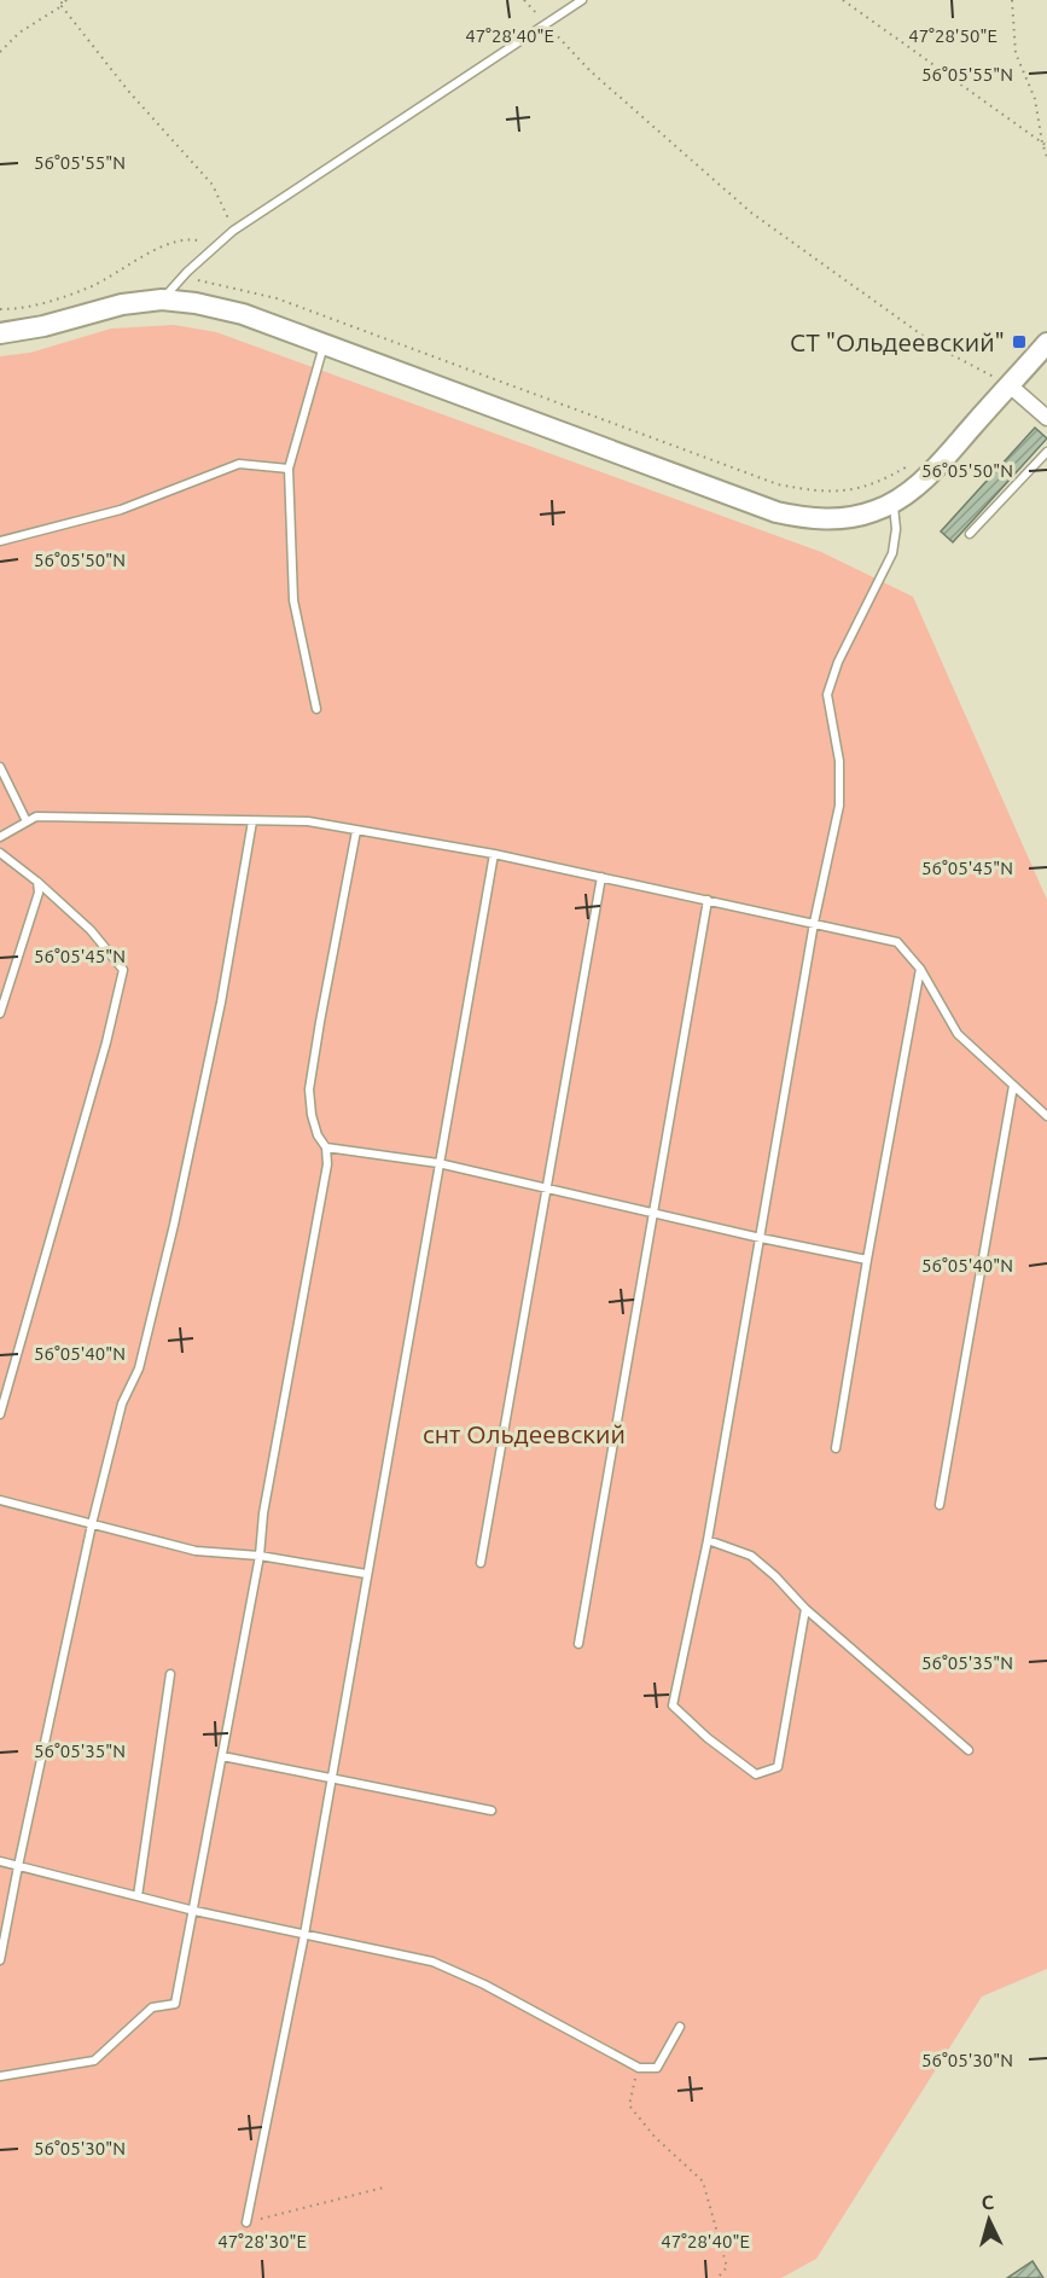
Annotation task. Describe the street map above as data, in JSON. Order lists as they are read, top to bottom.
{
  "parks": ["снт Ольдеевский"],
  "places": {
    "transit": ["СТ \"Ольдеевский\""]
  },
  "north": "top",
  "coordinates": [
    "47°28'40\"E",
    "47°28'50\"E",
    "56°05'55\"N",
    "56°05'50\"N",
    "56°05'45\"N",
    "56°05'40\"N",
    "56°05'35\"N",
    "56°05'30\"N",
    "47°28'30\"E"
  ]
}
